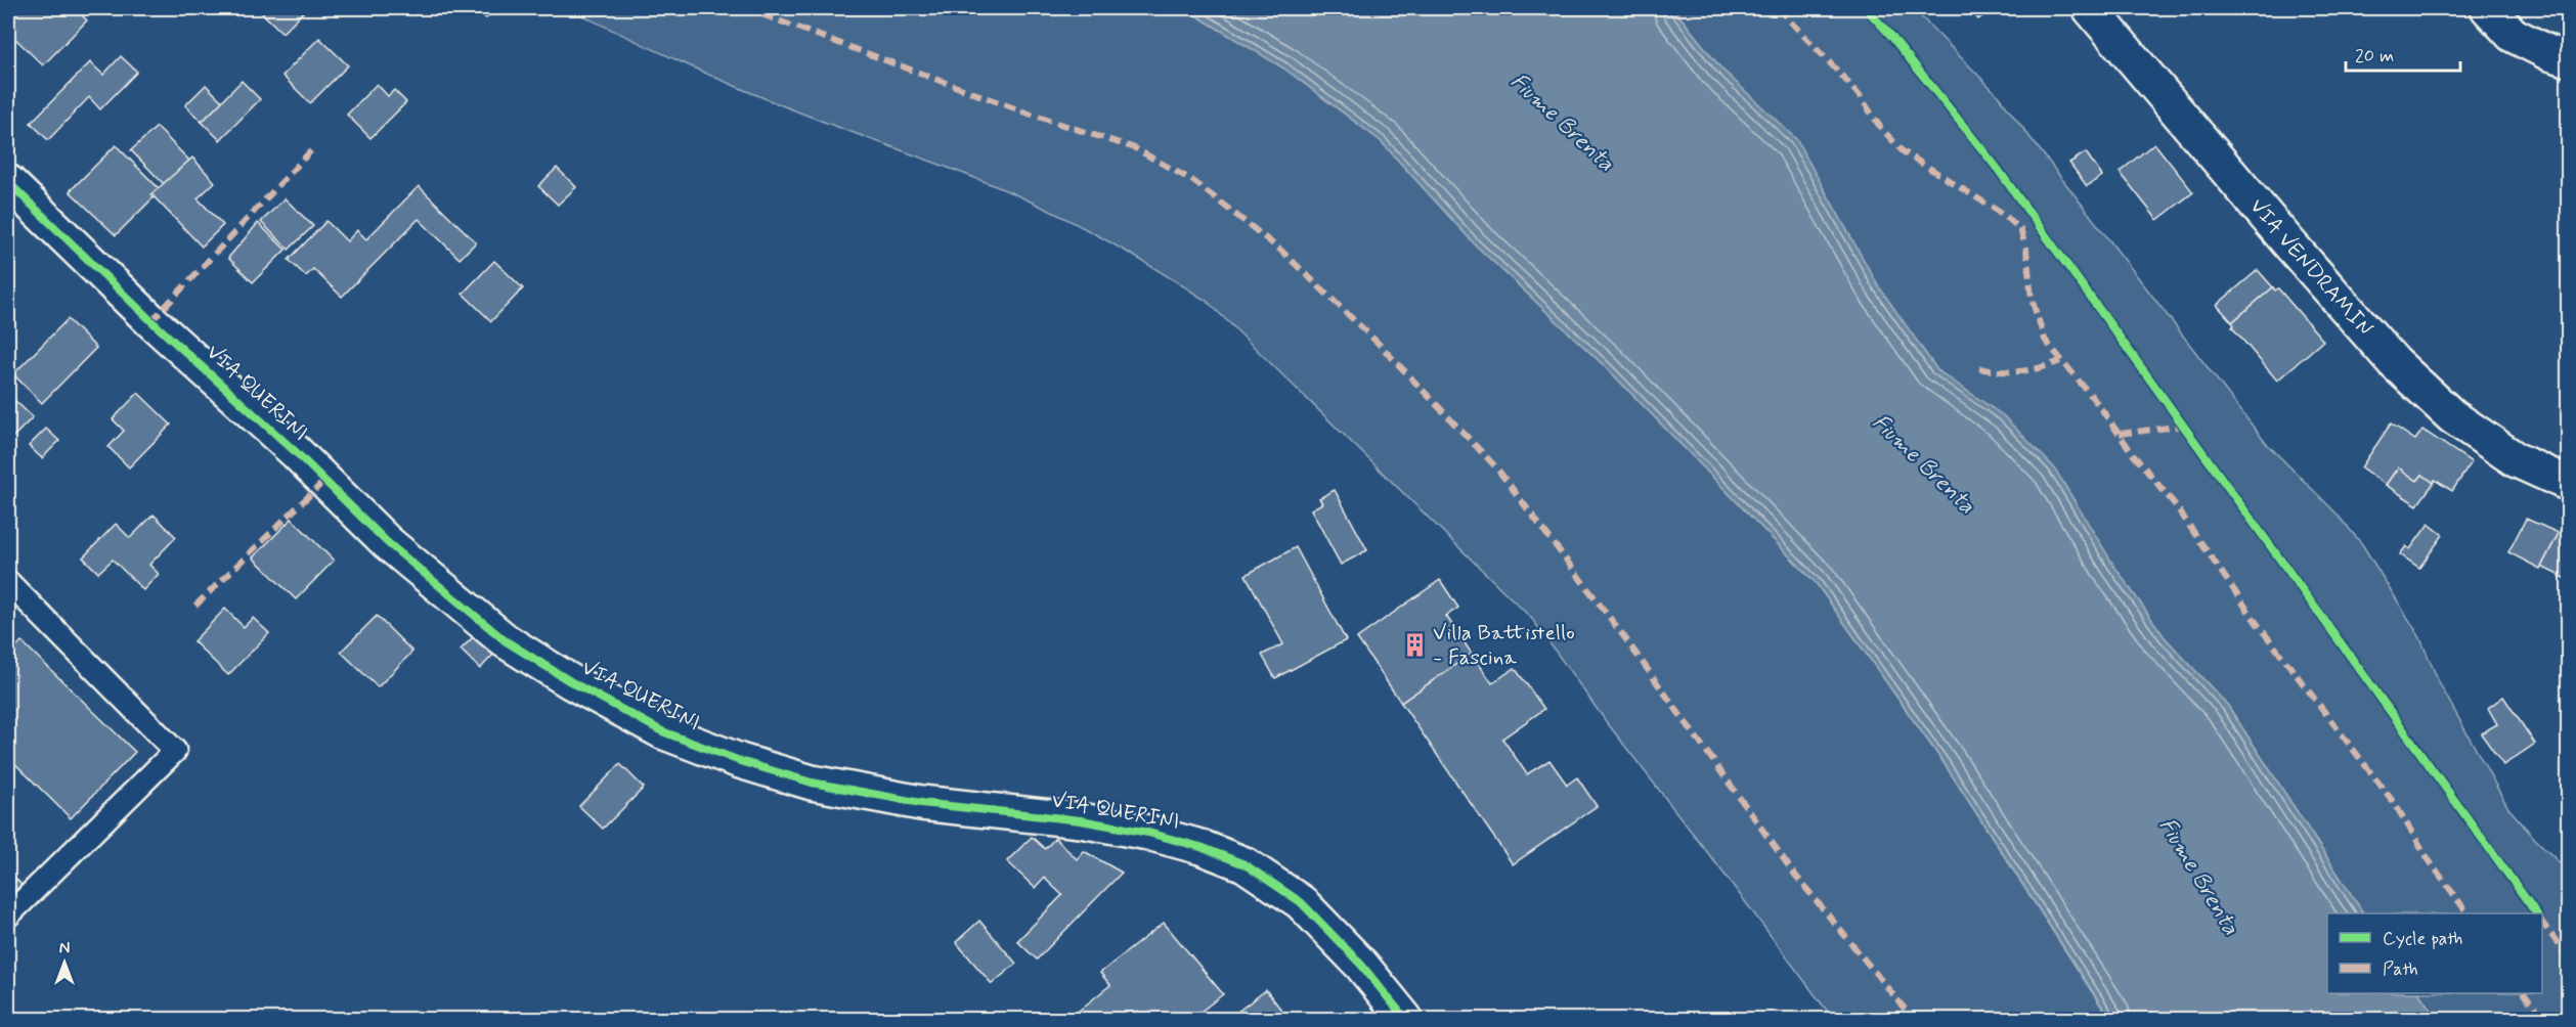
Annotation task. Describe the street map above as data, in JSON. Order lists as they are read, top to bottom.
{
  "streets": {
    "street": ["VIA VENDRAMIN", "VIA QUERINI"]
  },
  "water": ["Fiume Brenta"],
  "places": {
    "building": ["Villa Battistello - Fascina"]
  },
  "legend": ["Cycle path", "Path"],
  "scale_bar": "20 m",
  "north": "top"
}
